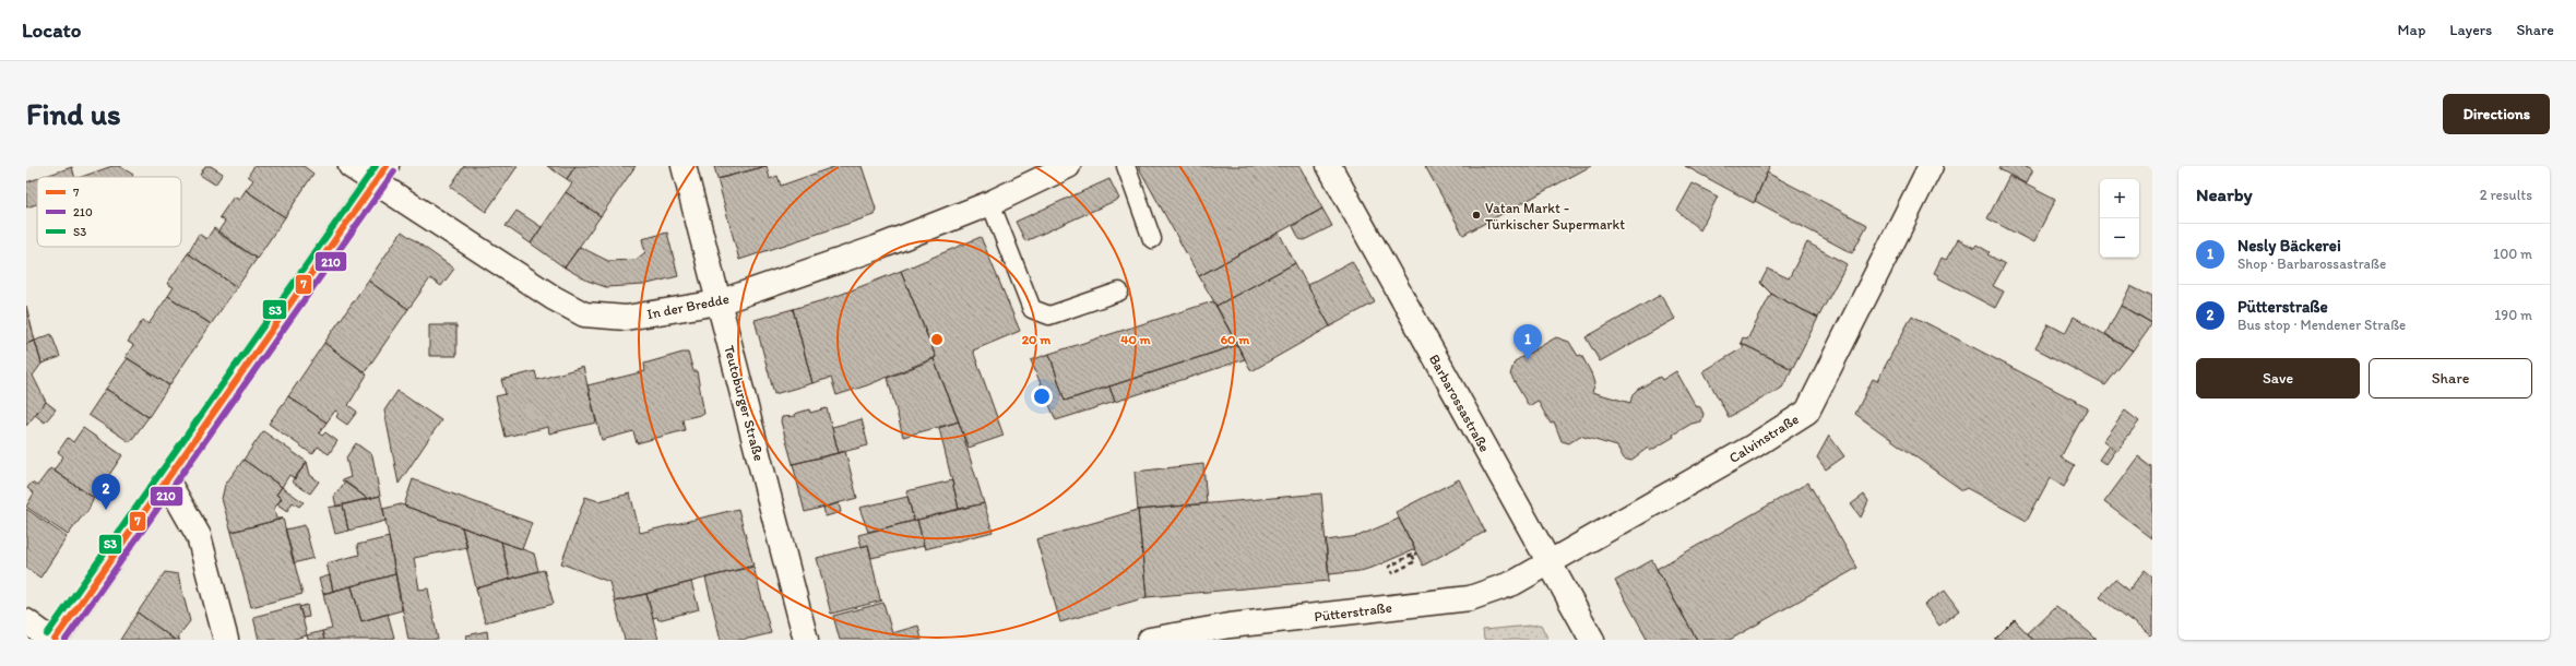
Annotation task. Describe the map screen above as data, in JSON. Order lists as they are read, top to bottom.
{
  "streets": {
    "street": [
      "In der Bredde",
      "Teutoburger Straße",
      "Barbarossastraße",
      "Calvinstraße",
      "Pütterstraße"
    ]
  },
  "crossings": [
    ["In der Bredde", "Teutoburger Straße"],
    ["Barbarossastraße", "Calvinstraße"],
    ["Barbarossastraße", "Pütterstraße"],
    ["Calvinstraße", "Pütterstraße"]
  ],
  "places": ["Vatan Markt - Türkischer Supermarkt"],
  "lines": ["transit line 7", "transit line S3", "transit line 210"],
  "legend": ["7", "210", "S3"],
  "page": {
    "header": "Locato",
    "nav": ["Map", "Layers", "Share"],
    "buttons": [
      "Directions",
      ["Save", "Share"]
    ],
    "title": "Find us",
    "heading": ["Nearby", "2 results"],
    "map_buttons": ["+", "−"],
    "list": [
      {
        "mark": "1",
        "name": "Nesly Bäckerei",
        "note": "Shop · Barbarossastraße",
        "value": "100 m"
      },
      {
        "mark": "2",
        "name": "Pütterstraße",
        "note": "Bus stop · Mendener Straße",
        "value": "190 m"
      }
    ],
    "pins": ["1", "2"]
  },
  "rings": ["20 m", "40 m", "60 m"]
}
